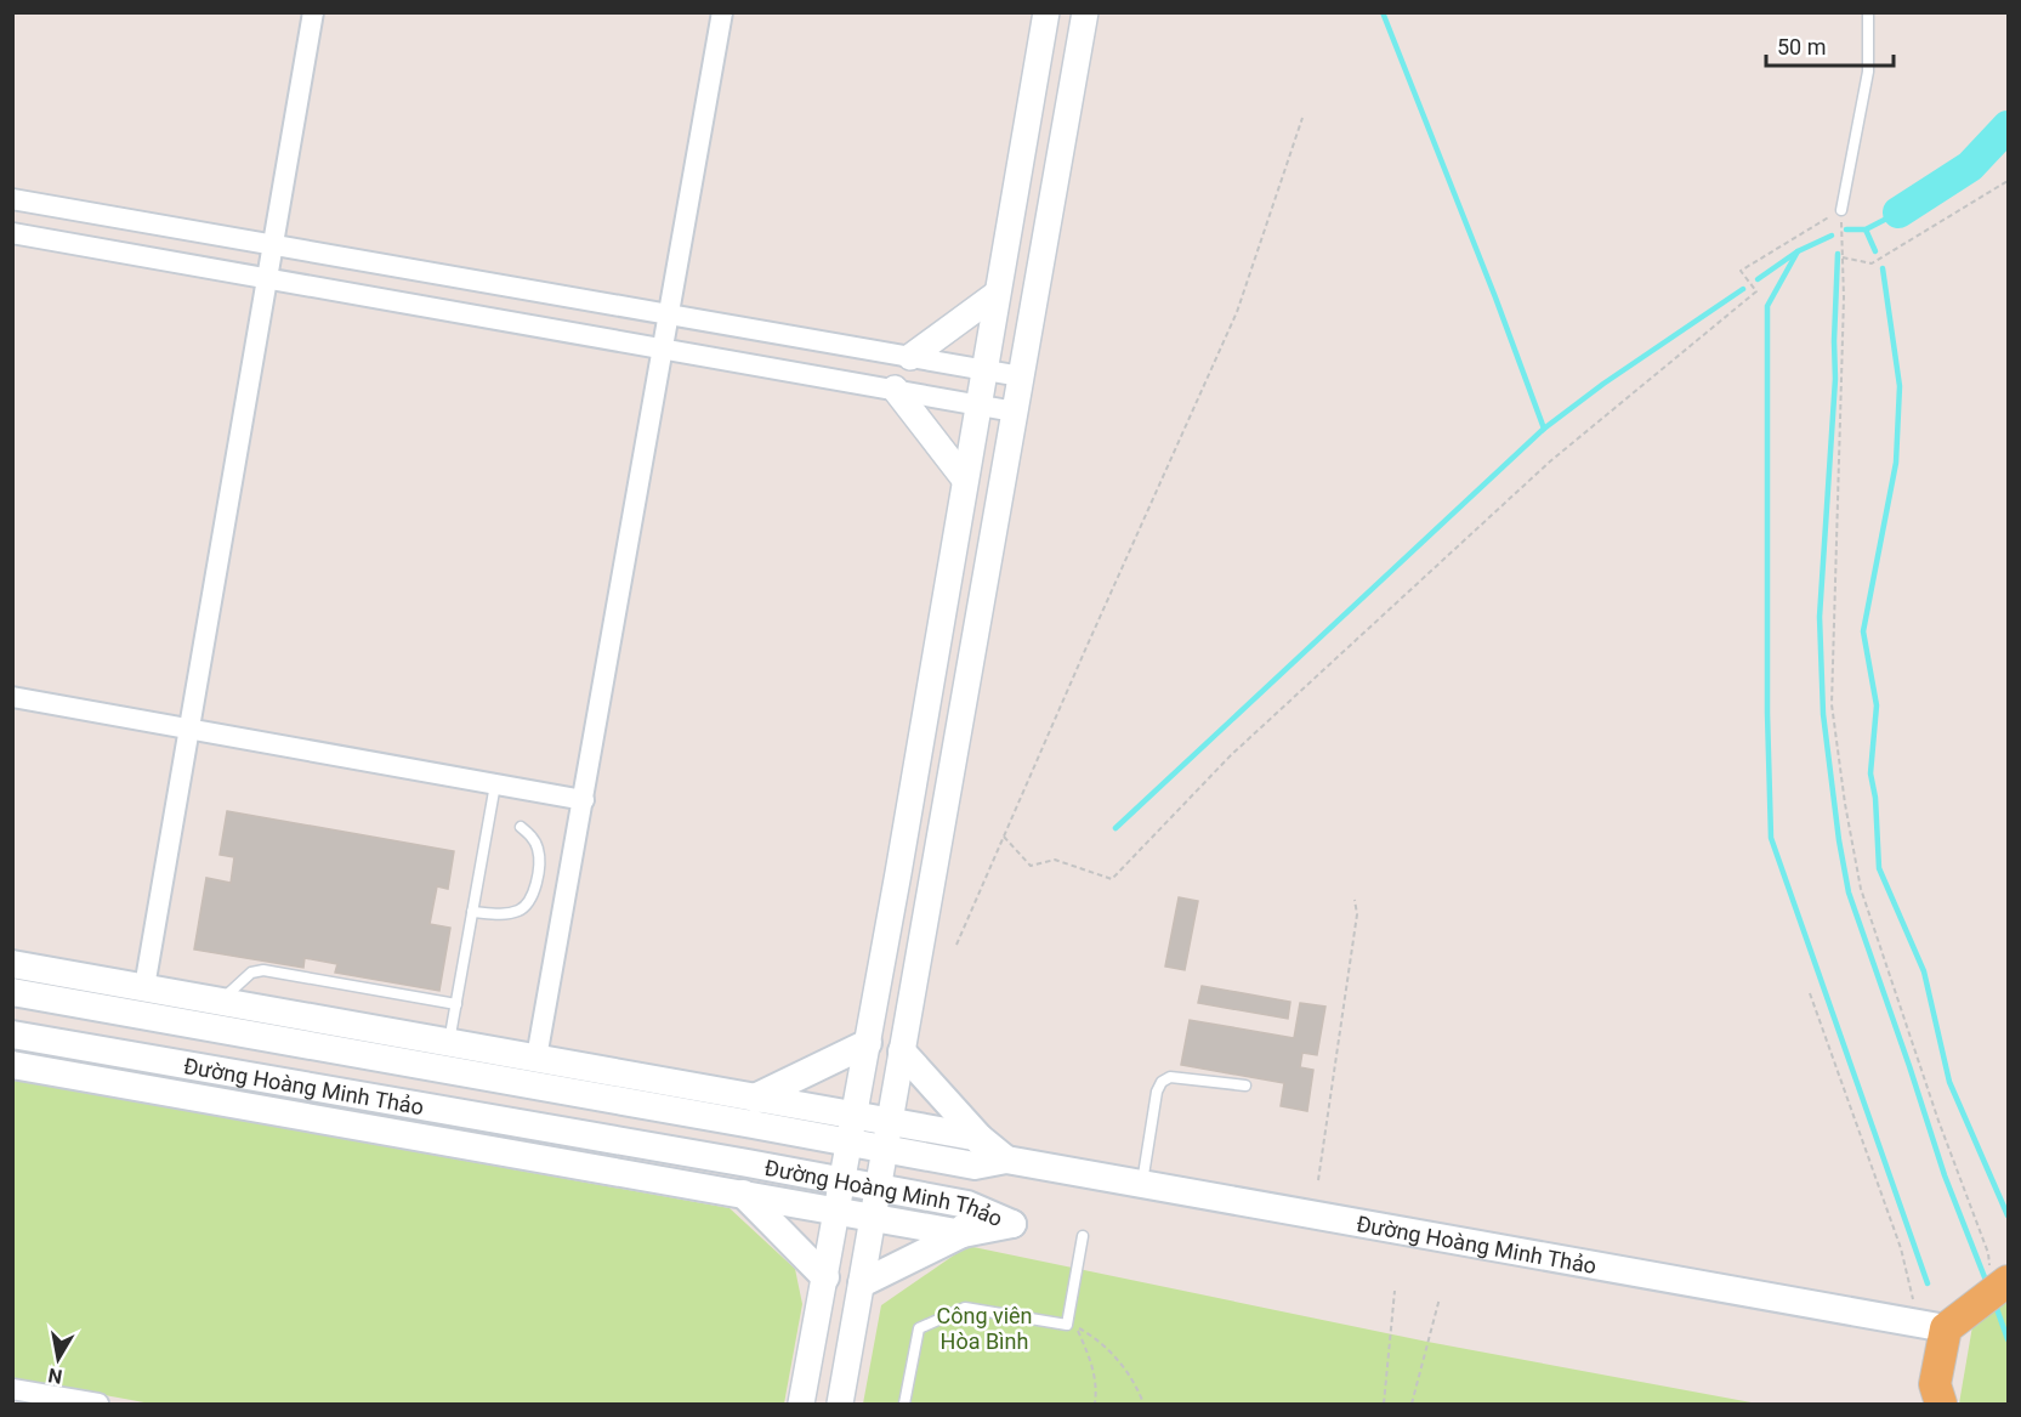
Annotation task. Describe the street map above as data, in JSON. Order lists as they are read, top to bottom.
{
  "streets": {
    "main road": ["Đường Hoàng Minh Thảo"]
  },
  "parks": ["Công viên Hòa Bình"],
  "scale_bar": "50 m",
  "north": "bottom"
}
